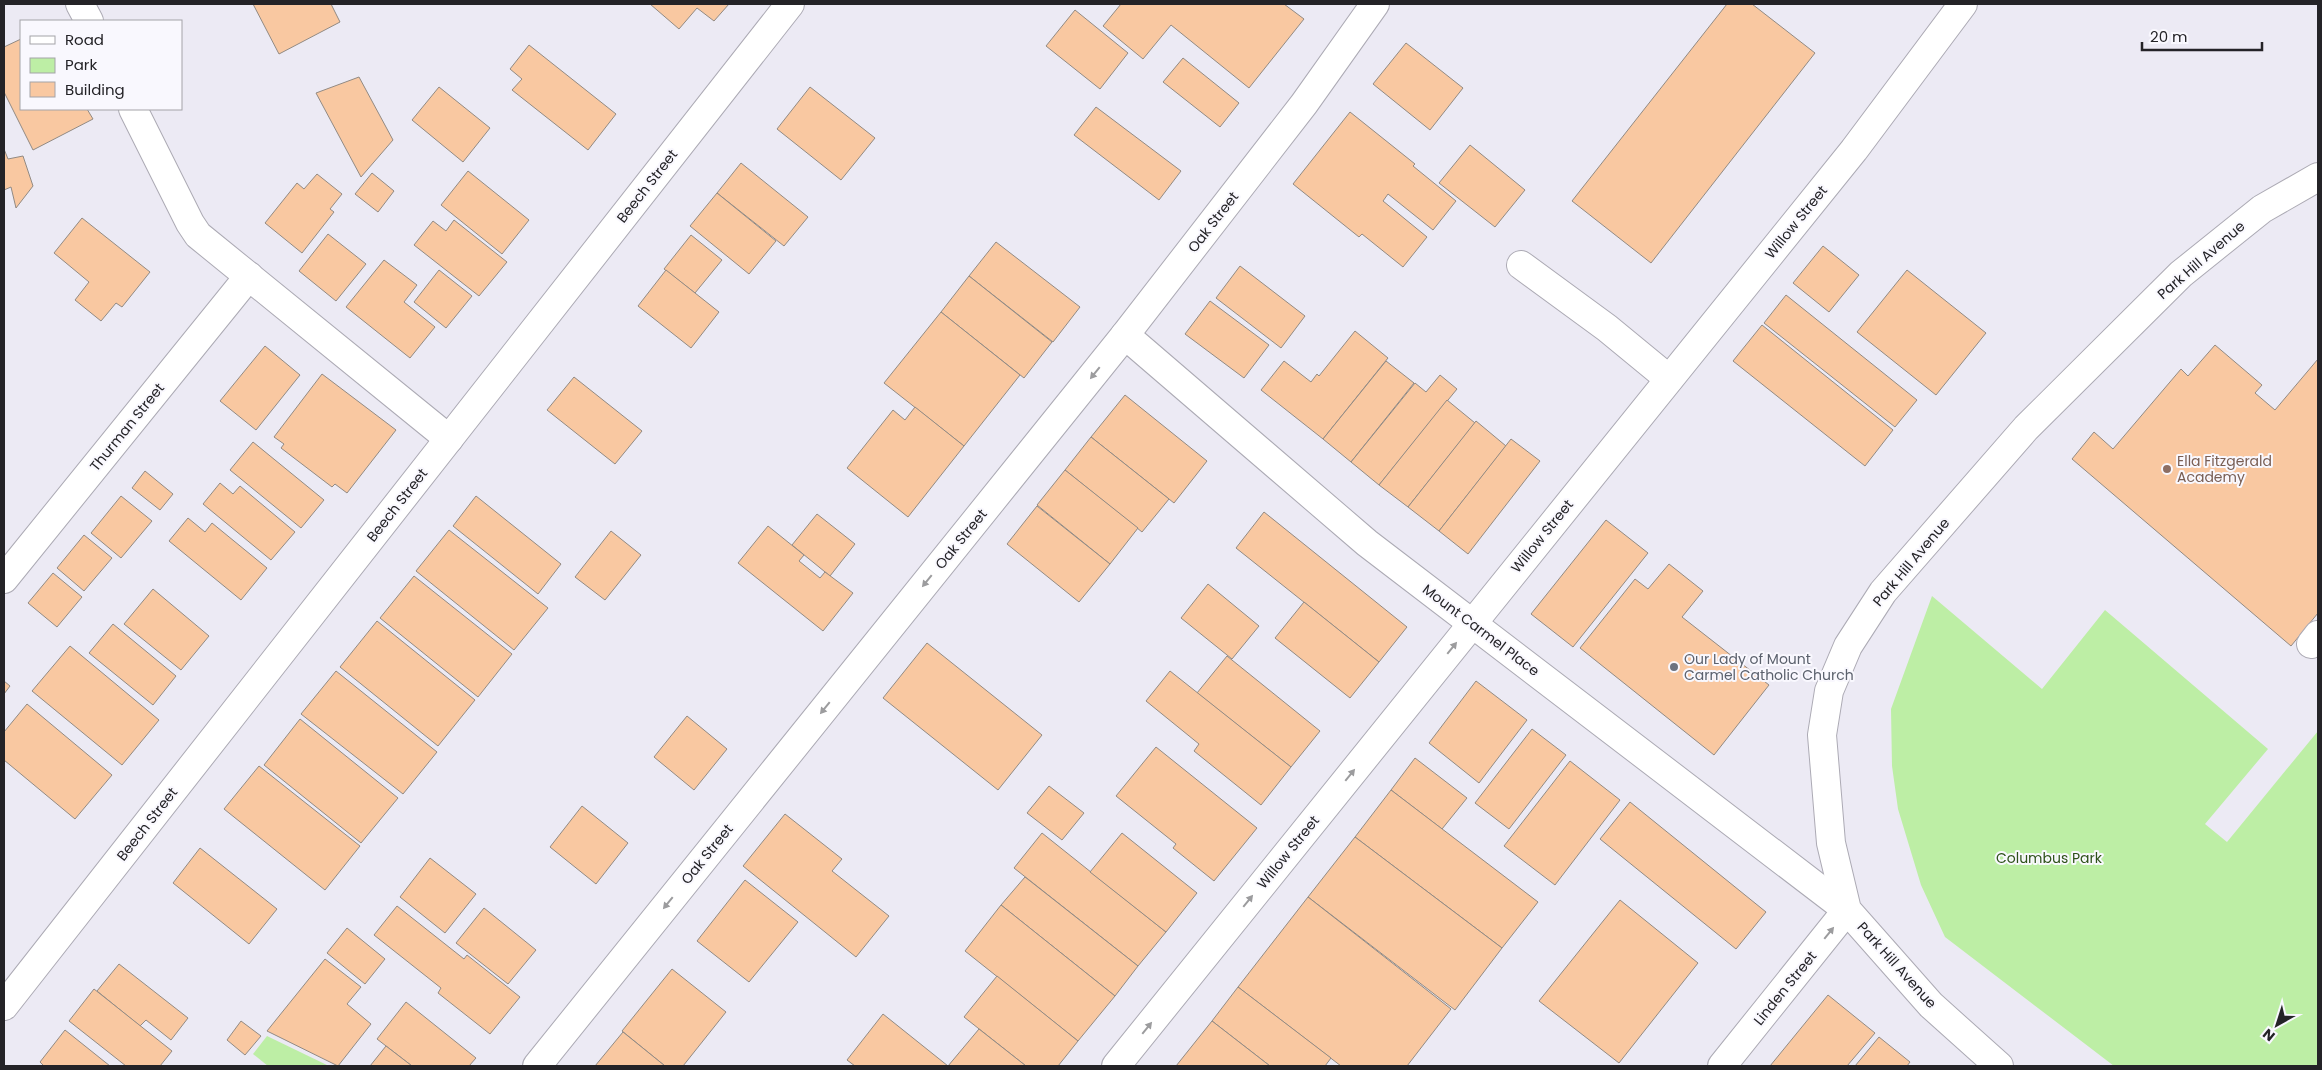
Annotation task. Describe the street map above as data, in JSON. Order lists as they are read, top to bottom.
{
  "streets": {
    "street": [
      "Beech Street",
      "Oak Street",
      "Willow Street",
      "Park Hill Avenue",
      "Thurman Street",
      "Mount Carmel Place",
      "Linden Street"
    ]
  },
  "crossings": [
    ["Oak Street", "Mount Carmel Place"],
    ["Willow Street", "Mount Carmel Place"],
    ["Park Hill Avenue", "Mount Carmel Place"],
    ["Park Hill Avenue", "Linden Street"],
    ["Mount Carmel Place", "Linden Street"]
  ],
  "one_way": ["Oak Street", "Willow Street", "Linden Street"],
  "parks": ["Columbus Park"],
  "places": ["Ella Fitzgerald Academy", "Our Lady of Mount Carmel Catholic Church"],
  "legend": ["Road", "Park", "Building"],
  "scale_bar": "20 m",
  "north": "bottom left"
}
